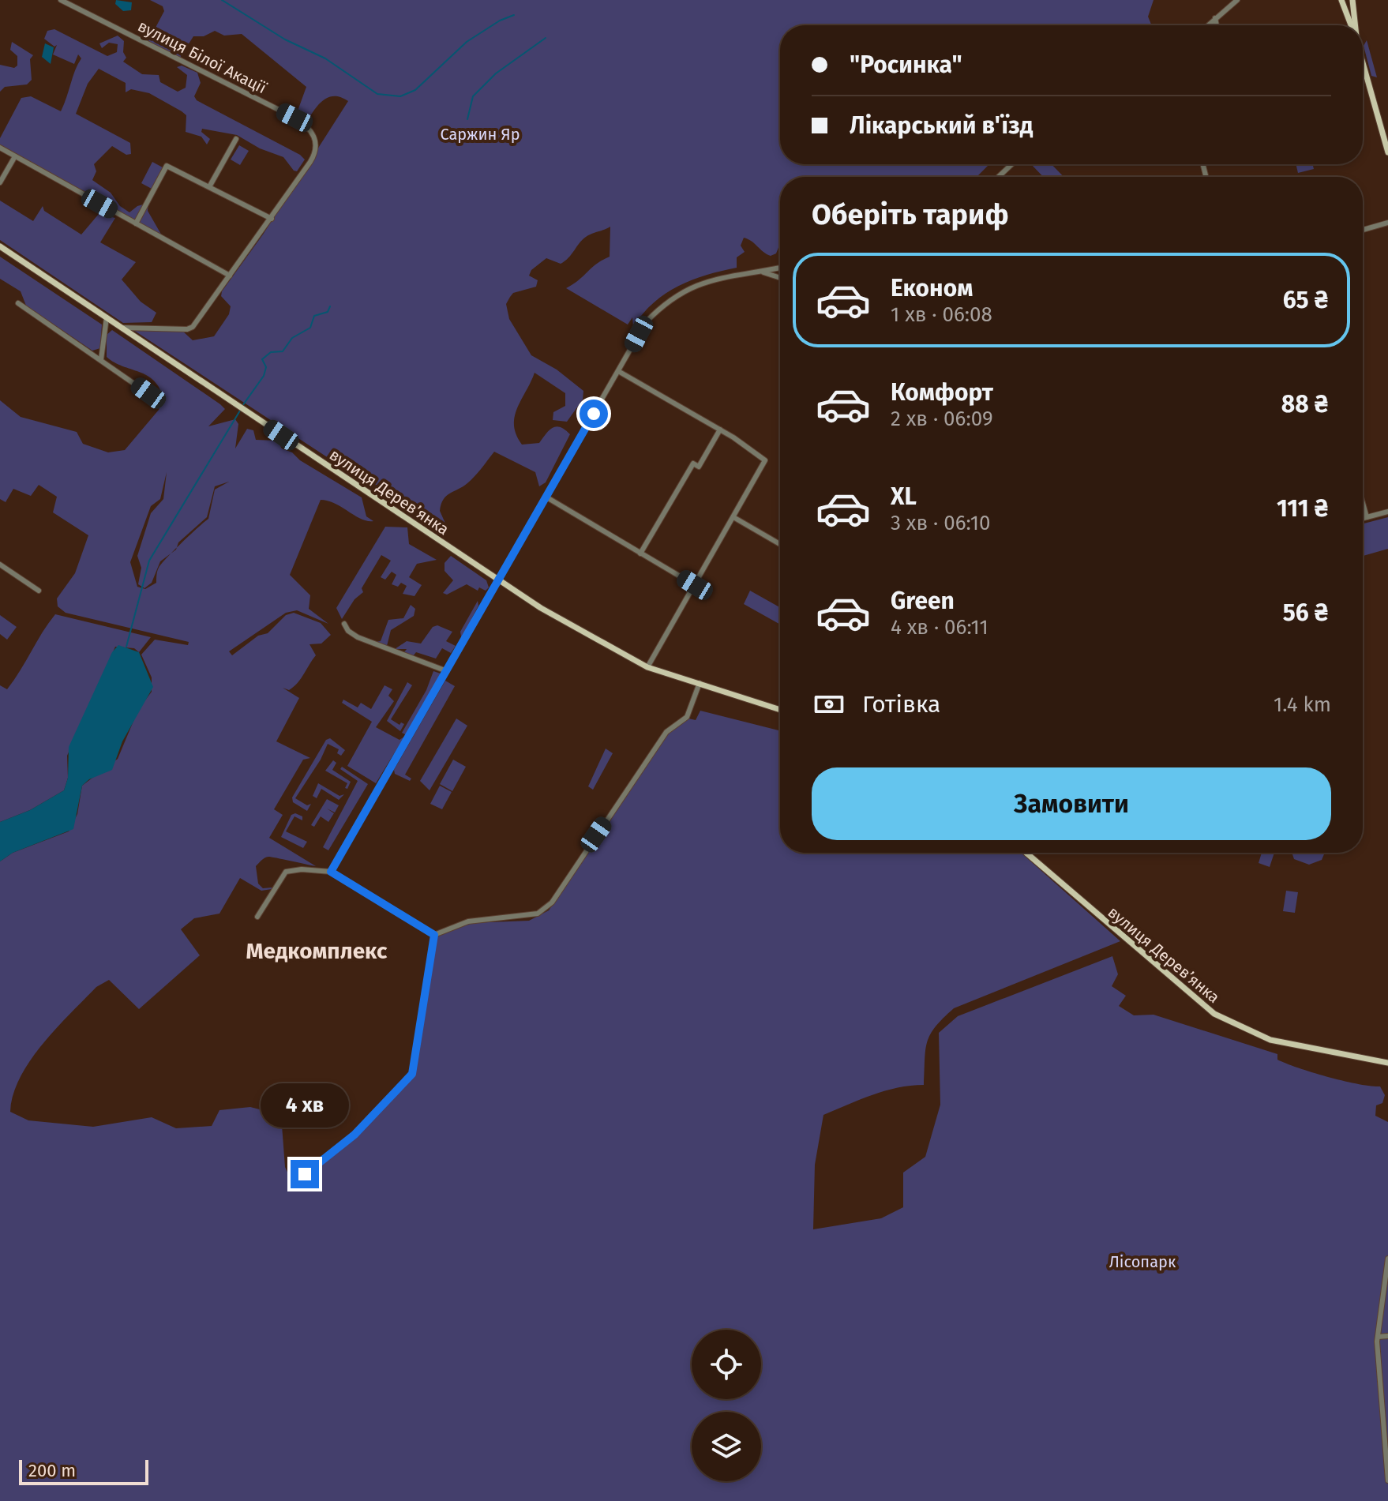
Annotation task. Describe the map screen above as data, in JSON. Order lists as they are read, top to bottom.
{
  "streets": {
    "main road": ["вулиця Дерев’янка"],
    "street": ["вулиця Білої Акації"]
  },
  "districts": ["Медкомплекс"],
  "parks": ["Саржин Яр", "Лісопарк"],
  "scale_bar": "200 m",
  "page": {
    "banner": ["\"Росинка\"", "Лікарський в'їзд"],
    "heading": "Оберіть тариф",
    "list": [
      {
        "name": "Економ",
        "note": "1 хв · 06:08",
        "value": "65 ₴"
      },
      {
        "name": "Комфорт",
        "note": "2 хв · 06:09",
        "value": "88 ₴"
      },
      {
        "name": "XL",
        "note": "3 хв · 06:10",
        "value": "111 ₴"
      },
      {
        "name": "Green",
        "note": "4 хв · 06:11",
        "value": "56 ₴"
      }
    ],
    "pay": ["Готівка", "1.4 km"],
    "buttons": "Замовити",
    "bubble": "4 хв",
    "scale": "200 m"
  }
}
